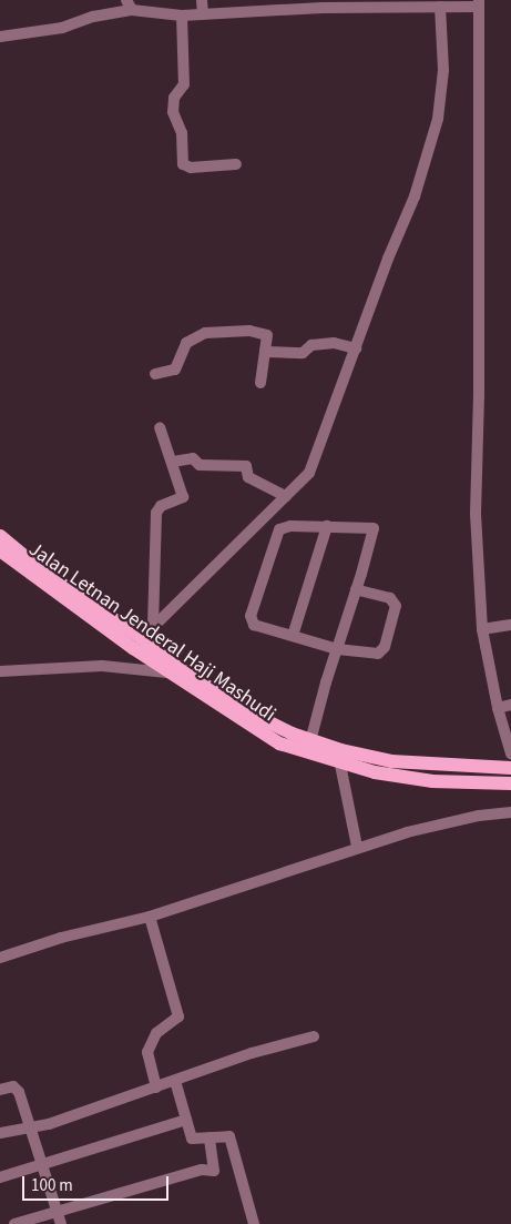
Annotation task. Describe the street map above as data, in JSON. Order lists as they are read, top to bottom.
{
  "streets": {
    "main road": ["Jalan Letnan Jenderal Haji Mashudi"]
  },
  "scale_bar": "100 m"
}
